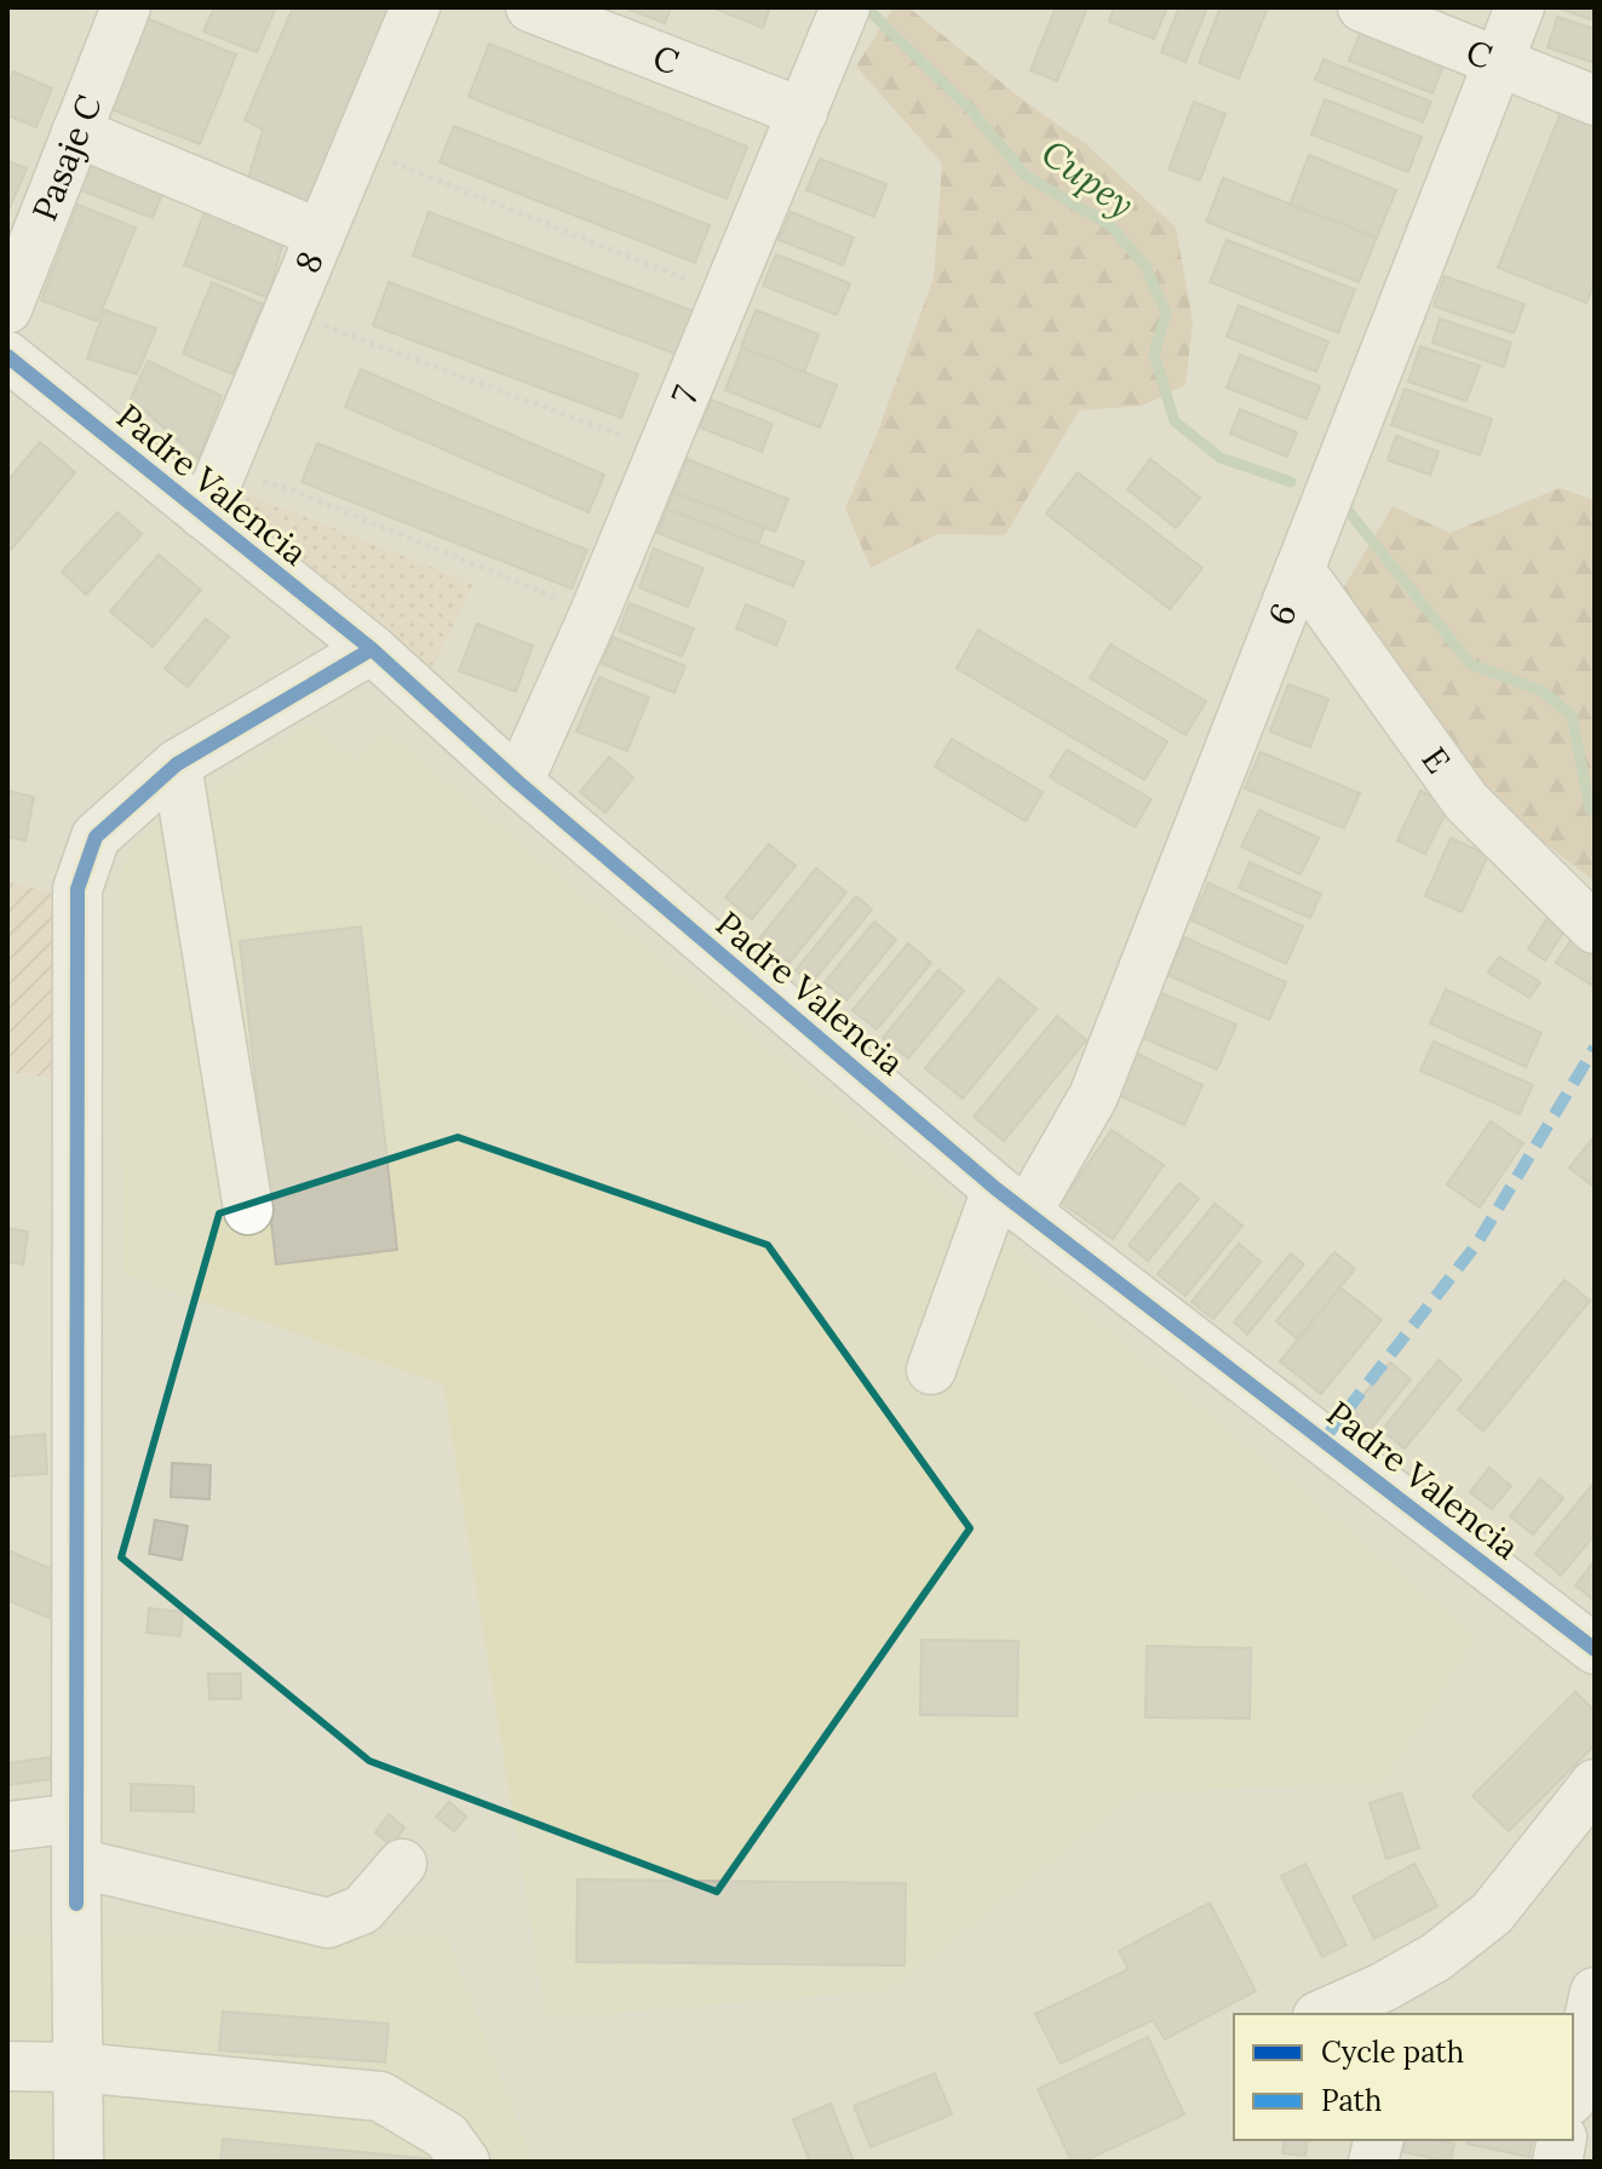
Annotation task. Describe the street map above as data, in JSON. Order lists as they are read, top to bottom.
{
  "streets": {
    "street": [
      "C",
      "Pasaje C",
      "8",
      "7",
      "Padre Valencia",
      "6",
      "E"
    ]
  },
  "crossings": [
    ["C", "7"],
    ["C", "6"],
    ["8", "Padre Valencia"],
    ["7", "Padre Valencia"],
    ["Padre Valencia", "6"],
    ["6", "E"]
  ],
  "water": ["Cupey"],
  "legend": ["Cycle path", "Path"]
}
